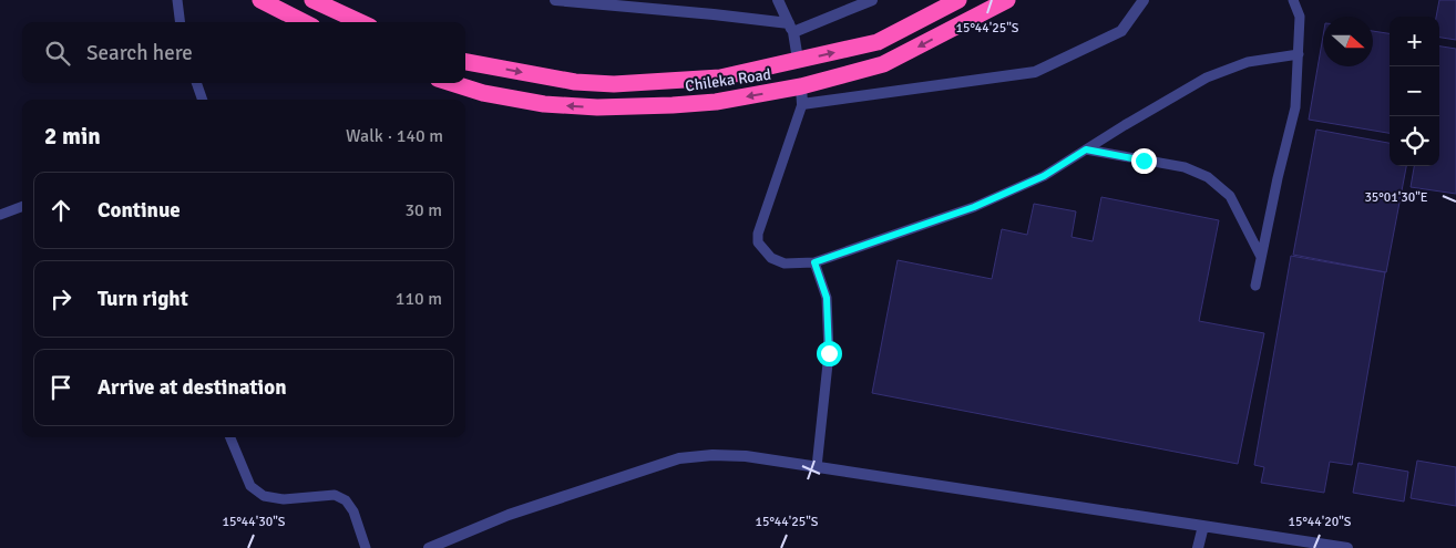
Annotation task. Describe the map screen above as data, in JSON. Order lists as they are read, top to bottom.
{
  "streets": {
    "highway": ["Chileka Road"]
  },
  "north": "right",
  "page": {
    "map_buttons": ["+", "−"],
    "search": "Search here",
    "heading": ["2 min", "Walk · 140 m"],
    "list": [
      ["Continue", "30 m"],
      ["Turn right", "110 m"],
      "Arrive at destination"
    ]
  },
  "coordinates": [
    "15°44'25\"S",
    "35°01'30\"E",
    "15°44'30\"S",
    "15°44'20\"S"
  ]
}
